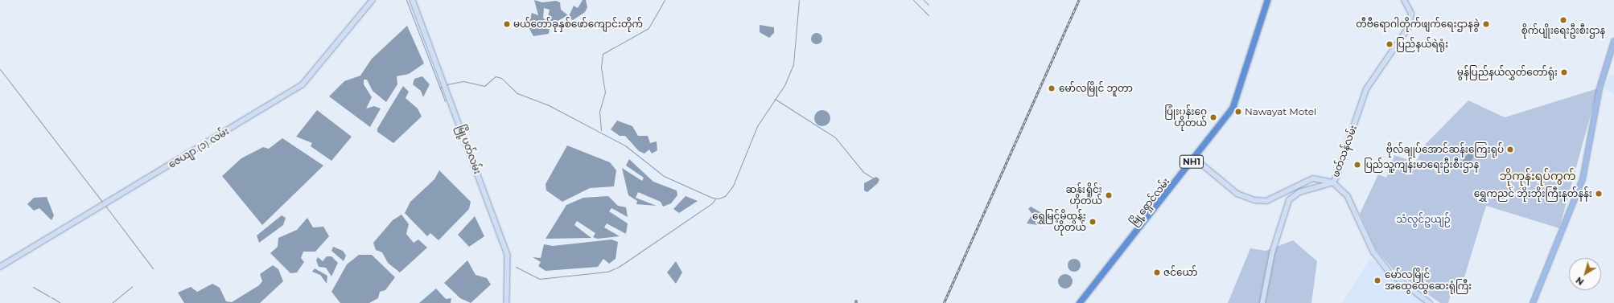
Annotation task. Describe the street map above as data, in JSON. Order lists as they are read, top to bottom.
{
  "streets": {
    "highway": ["NH1", "မြို့ရှောင်လမ်း"],
    "street": ["ဇေယျာ (၁) လမ်း", "မြို့ပတ်လမ်း", "ဖတ်သန်လမ်း"]
  },
  "districts": ["ဘိုကုန်းရပ်ကွက်"],
  "parks": ["သံလွင်ဥယျဉ်"],
  "places": [
    "စိုက်ပျိုးရေးဦးစီးဌာန",
    "မယ်တော်ခုနှစ်ဖော်ကျောင်းတိုက်",
    "တီဗီရောဂါတိုက်ဖျက်ရေးဌာနခွဲ",
    "ပြည်နယ်ရဲရုံး",
    "မွန်ပြည်နယ်လွှတ်တော်ရုံး",
    "မော်လမြိုင် ဘူတာ",
    "Nawayat Motel",
    "ပြုံးပန်းဝေ ဟိုတယ်",
    "ဗိုလ်ချုပ်အောင်ဆန်းကြေးရုပ်",
    "ပြည်သူ့ကျန်းမာရေးဦးစီးဌာန",
    "ရွှေကညင် ဘိုးဘိုးကြီးနတ်နန်း",
    "ဆန်းရှိုင်း ဟိုတယ်",
    "ရွှေမြင့်မိုထွန်း ဟိုတယ်",
    "ဇင်ယော်",
    "မော်လမြိုင် အထွေထွေဆေးရုံကြီး"
  ],
  "north": "bottom left"
}
